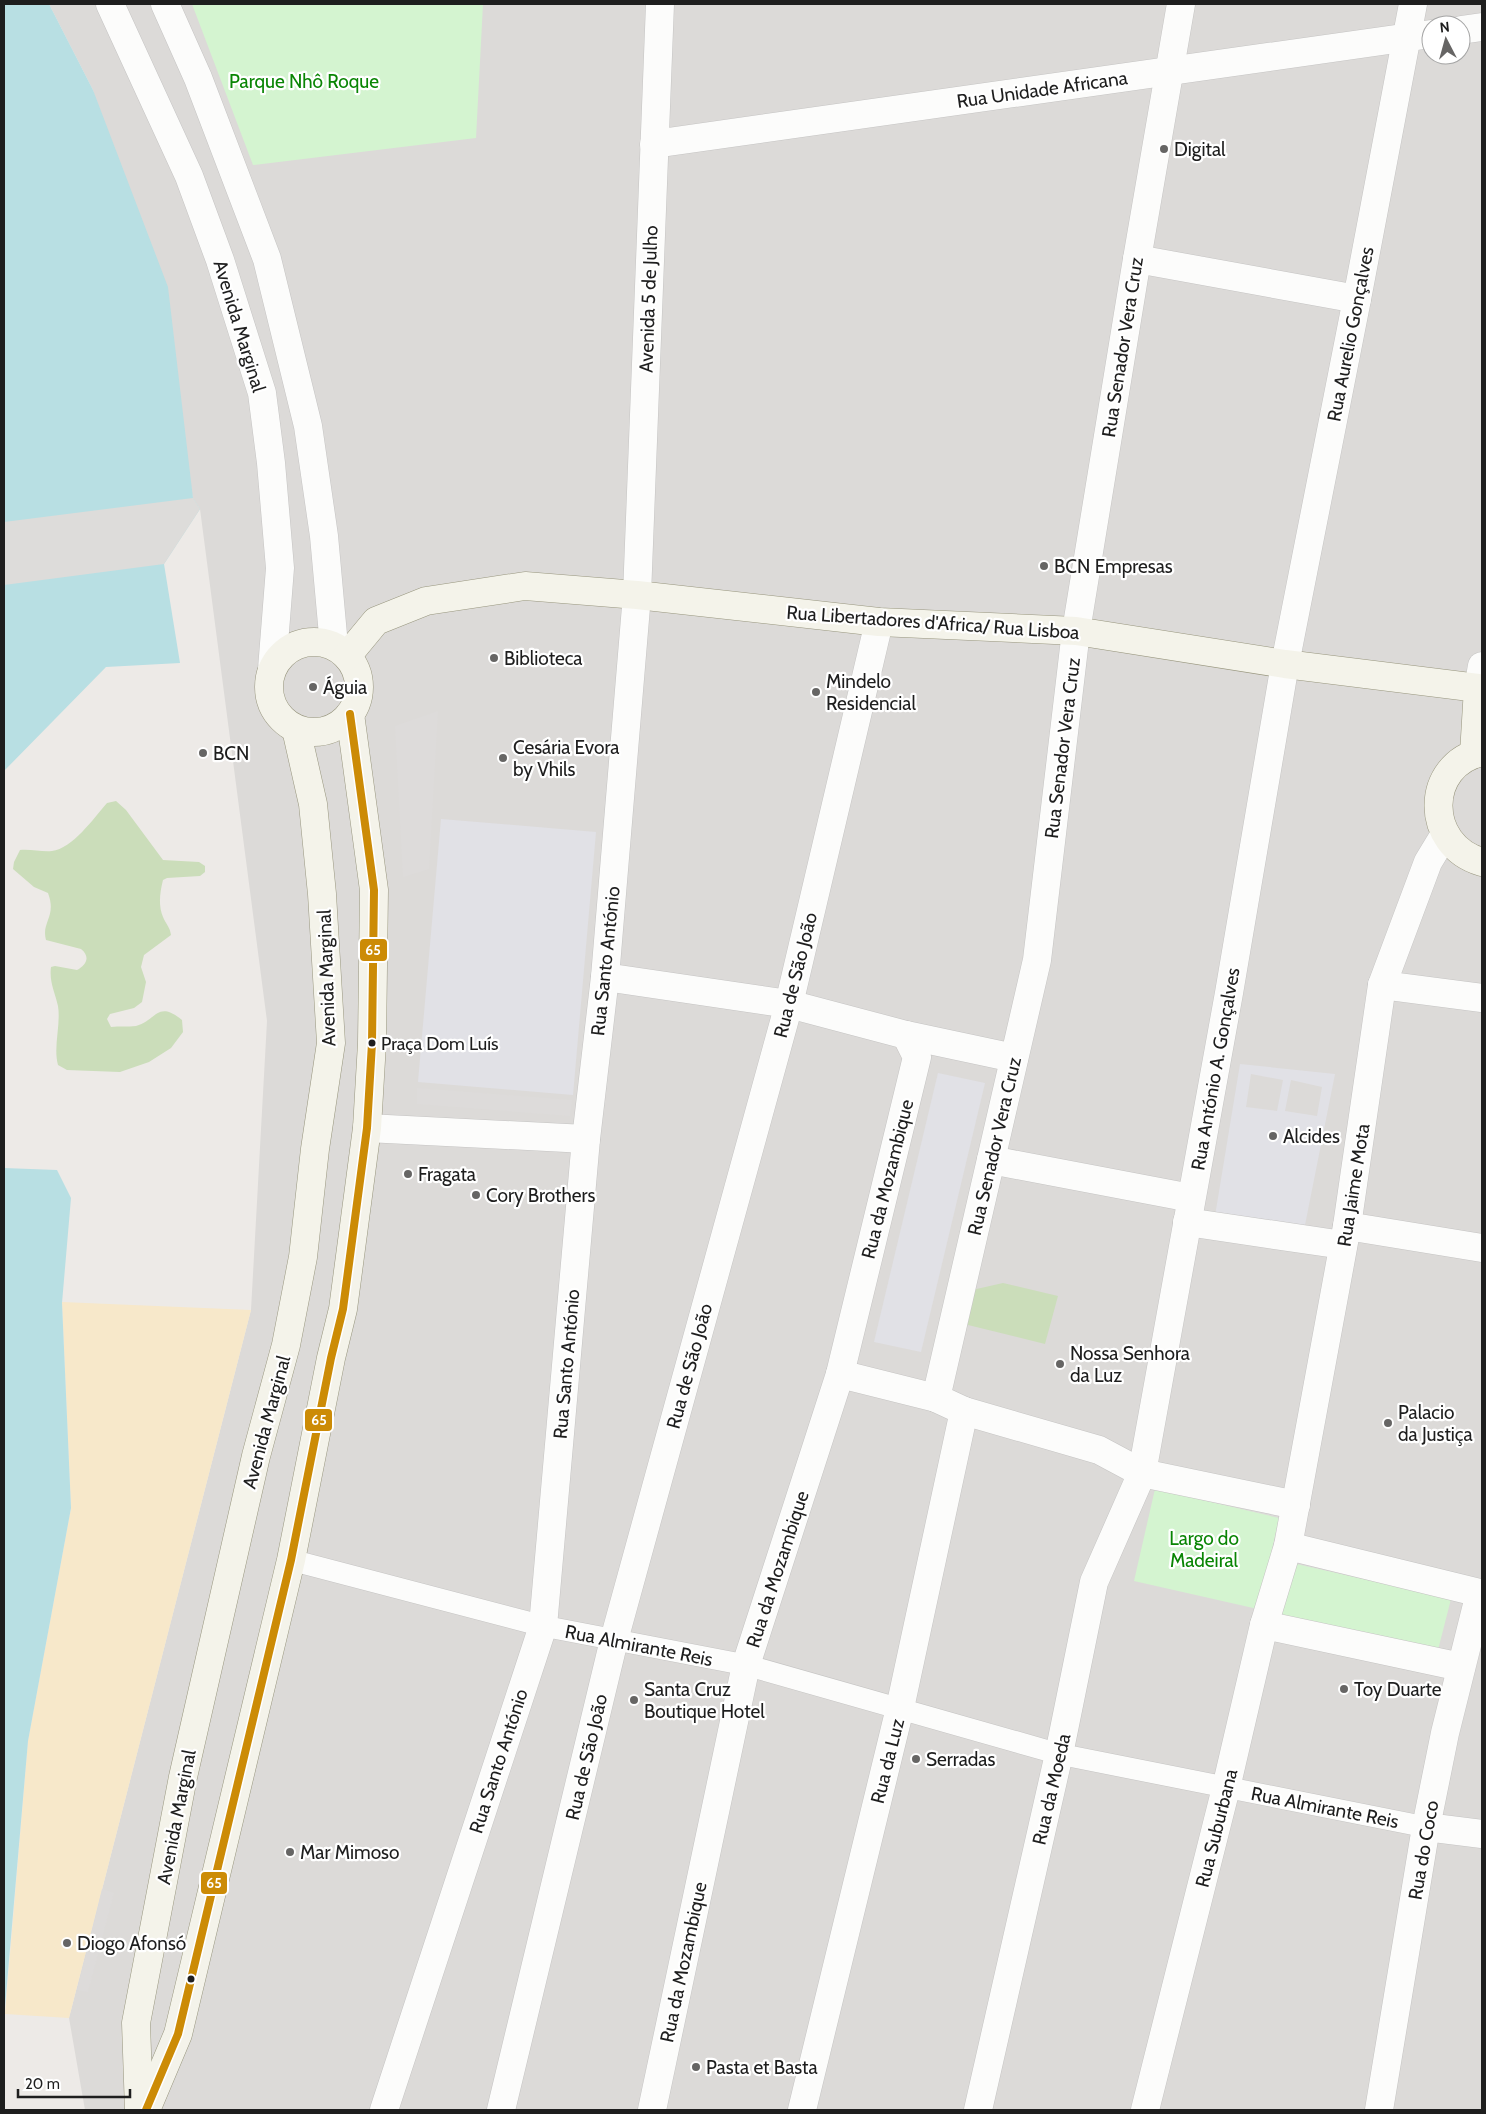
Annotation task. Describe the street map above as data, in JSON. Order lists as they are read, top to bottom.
{
  "streets": {
    "main road": ["Avenida Marginal", "Rua Libertadores d'Africa/ Rua Lisboa"],
    "street": [
      "Rua Unidade Africana",
      "Avenida 5 de Julho",
      "Rua Aurelio Gonçalves",
      "Rua Senador Vera Cruz",
      "Rua Santo António",
      "Rua de São João",
      "Rua António A. Gonçalves",
      "Rua da Mozambique",
      "Rua Jaime Mota",
      "Rua da Luz",
      "Rua da Moeda",
      "Rua Suburbana",
      "Rua do Coco"
    ],
    "lane": ["Rua Almirante Reis"]
  },
  "crossings": [
    ["Rua Unidade Africana", "Avenida 5 de Julho"],
    ["Rua Unidade Africana", "Rua Aurelio Gonçalves"],
    ["Rua Unidade Africana", "Rua Senador Vera Cruz"],
    ["Avenida 5 de Julho", "Rua Libertadores d'Africa/ Rua Lisboa"],
    ["Avenida 5 de Julho", "Rua Santo António"],
    ["Avenida Marginal", "Rua Libertadores d'Africa/ Rua Lisboa"],
    ["Rua Aurelio Gonçalves", "Rua Libertadores d'Africa/ Rua Lisboa"],
    ["Rua Aurelio Gonçalves", "Rua António A. Gonçalves"],
    ["Rua Senador Vera Cruz", "Rua Libertadores d'Africa/ Rua Lisboa"],
    ["Rua Libertadores d'Africa/ Rua Lisboa", "Rua Santo António"],
    ["Rua Libertadores d'Africa/ Rua Lisboa", "Rua de São João"],
    ["Rua Libertadores d'Africa/ Rua Lisboa", "Rua António A. Gonçalves"],
    ["Rua Santo António", "Rua Almirante Reis"],
    ["Rua de São João", "Rua Almirante Reis"],
    ["Rua António A. Gonçalves", "Rua da Moeda"],
    ["Rua da Mozambique", "Rua Almirante Reis"],
    ["Rua Jaime Mota", "Rua Suburbana"],
    ["Rua Almirante Reis", "Rua da Luz"],
    ["Rua Almirante Reis", "Rua da Moeda"],
    ["Rua Almirante Reis", "Rua Suburbana"],
    ["Rua Almirante Reis", "Rua do Coco"]
  ],
  "parks": ["Parque Nhô Roque", "Largo do Madeiral"],
  "places": [
    "Digital",
    "BCN Empresas",
    "Biblioteca",
    "Águia",
    "Mindelo Residencial",
    "BCN",
    "Cesária Evora by Vhils",
    "Praça Dom Luís",
    "Alcides",
    "Fragata",
    "Cory Brothers",
    "Nossa Senhora da Luz",
    "Palacio da Justiça",
    "Toy Duarte",
    "Santa Cruz Boutique Hotel",
    "Serradas",
    "Mar Mimoso",
    "Diogo Afonsó",
    "Pasta et Basta"
  ],
  "lines": ["transit line 65"],
  "scale_bar": "20 m",
  "north": "top"
}
